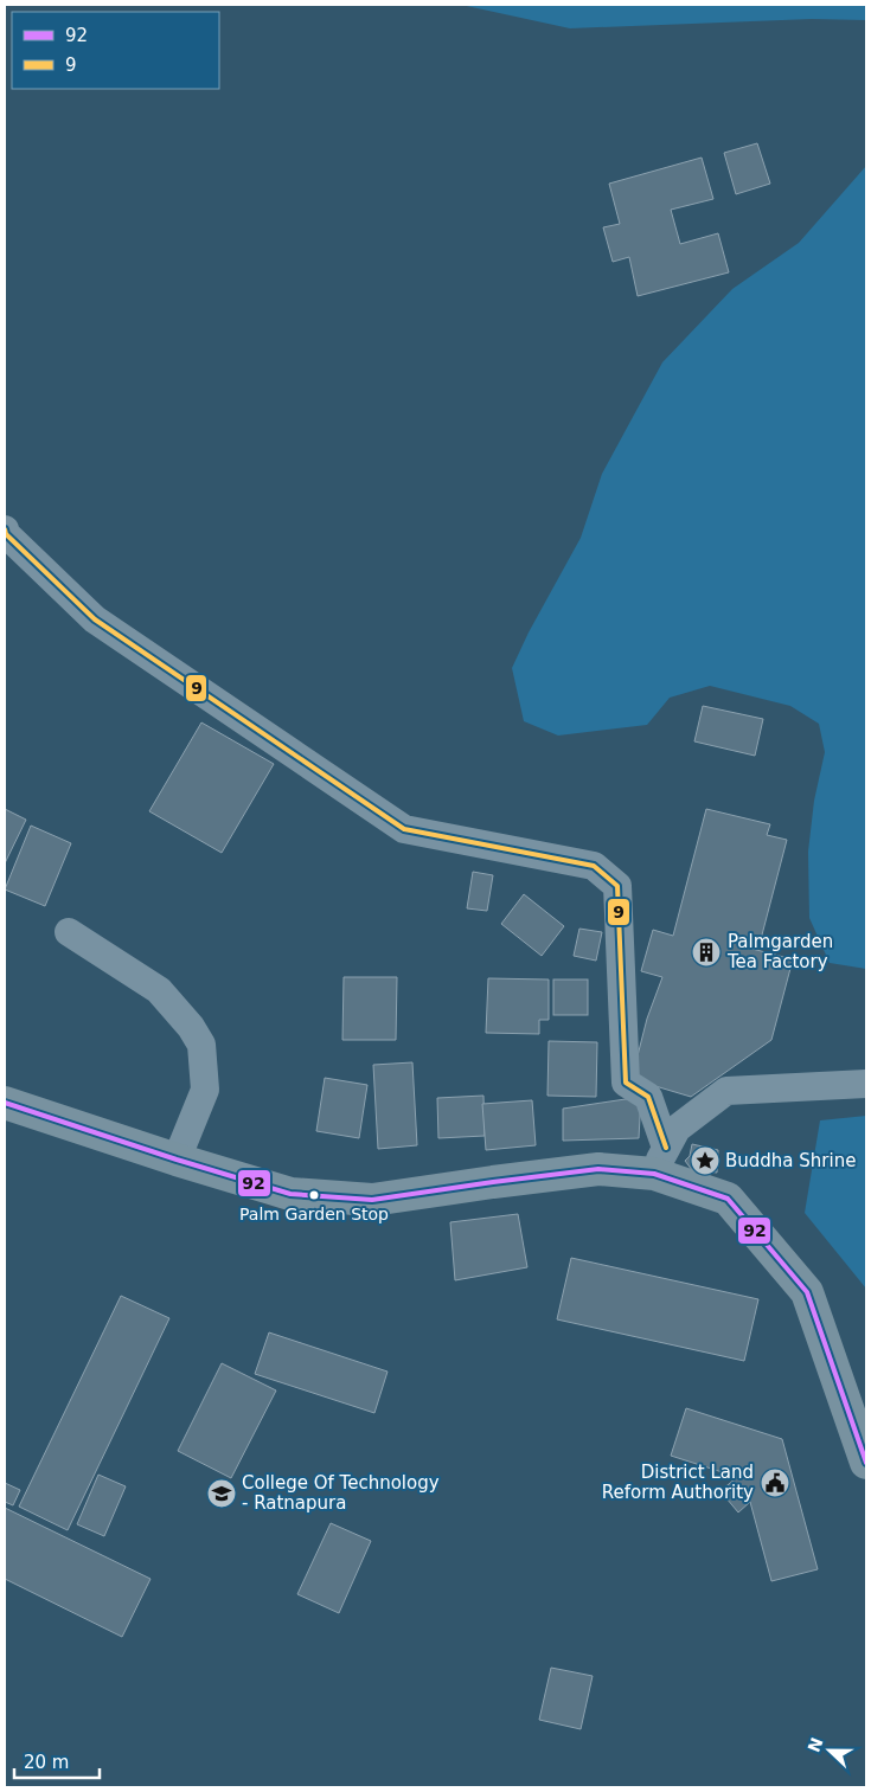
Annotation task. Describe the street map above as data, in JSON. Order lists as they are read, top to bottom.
{
  "places": {
    "building": ["Palmgarden Tea Factory"],
    "place": ["Buddha Shrine"],
    "other": ["Palm Garden Stop"],
    "public building": ["District Land Reform Authority"],
    "school or university": ["College Of Technology - Ratnapura"]
  },
  "lines": ["transit line 9", "transit line 92"],
  "legend": ["92", "9"],
  "scale_bar": "20 m",
  "north": "left"
}
